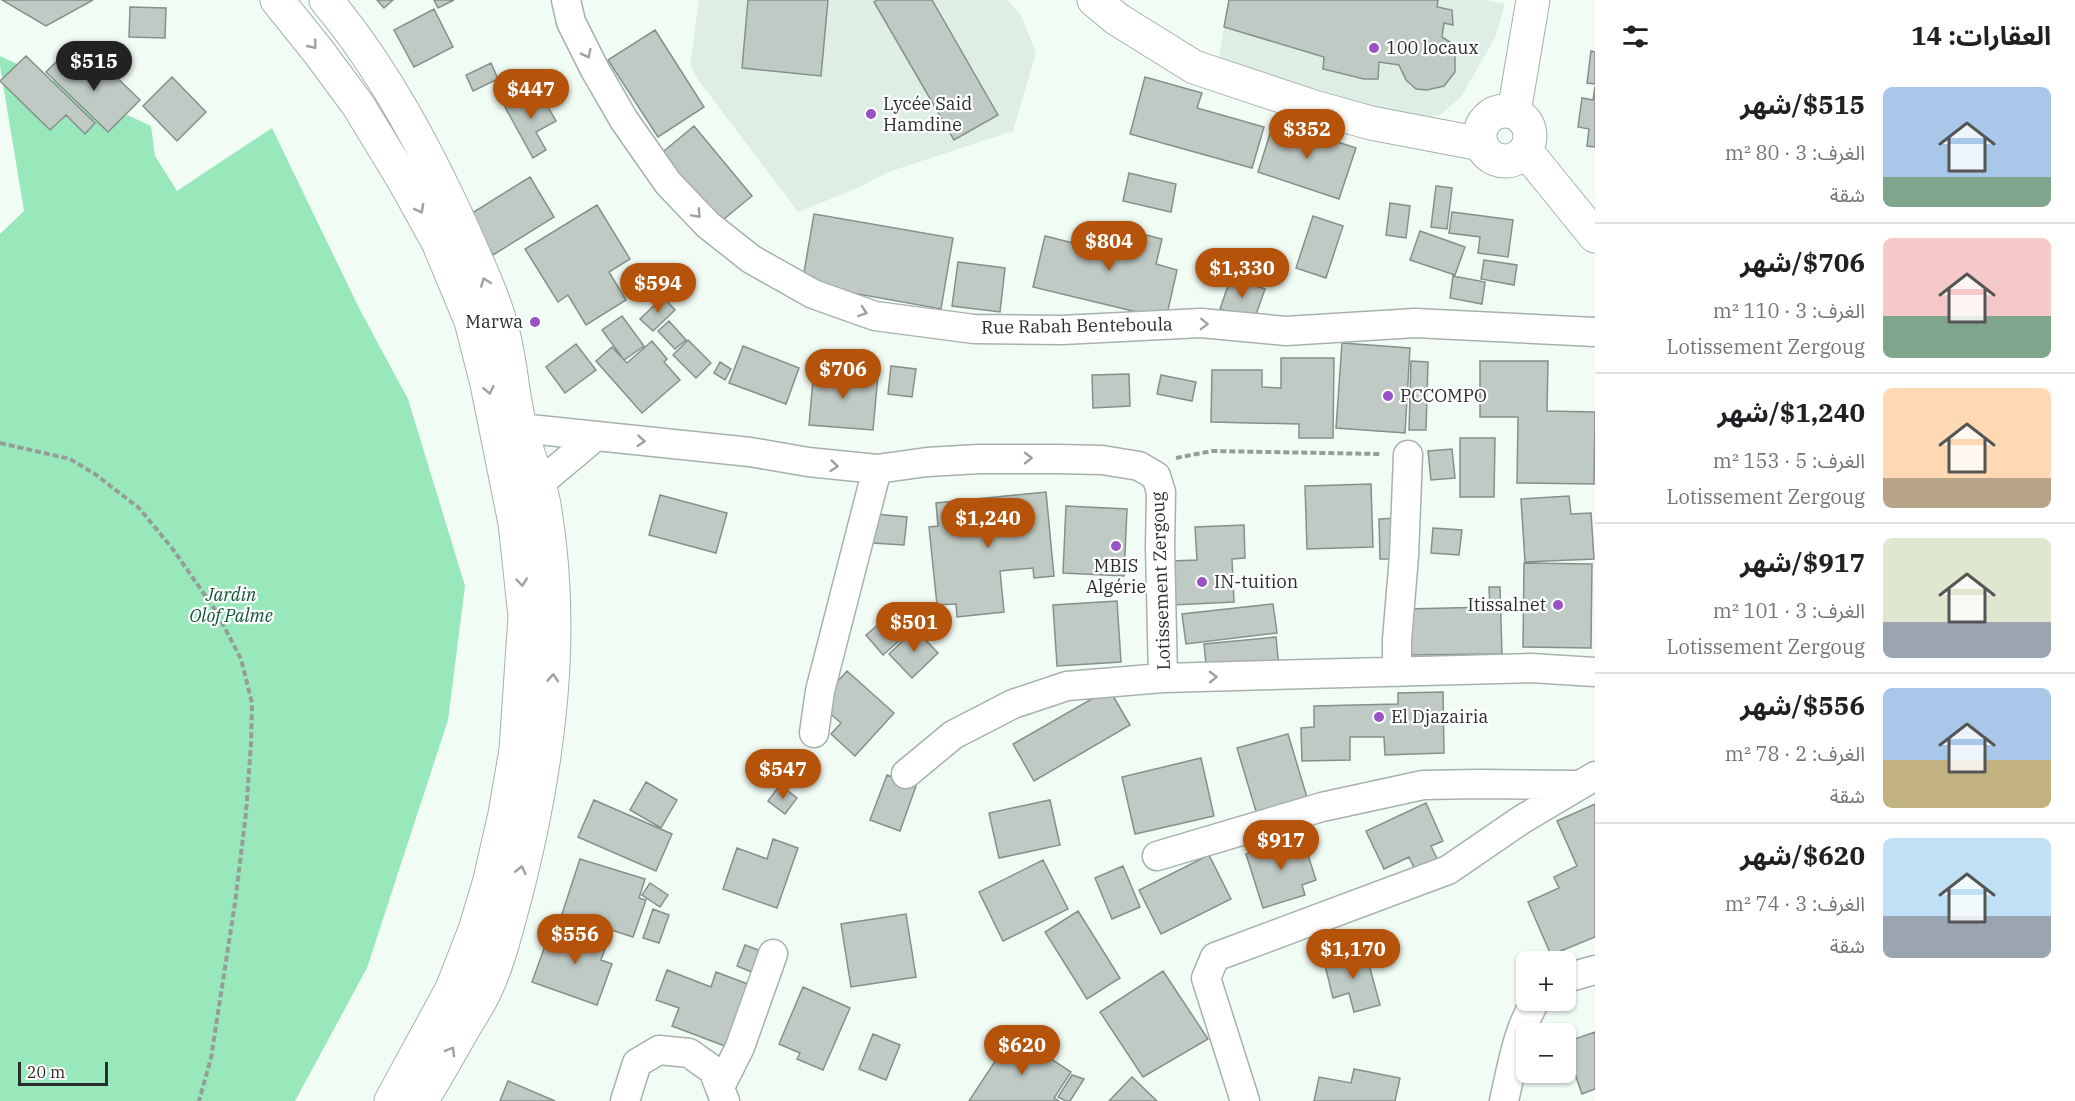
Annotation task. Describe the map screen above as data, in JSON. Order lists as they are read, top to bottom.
{
  "streets": {
    "street": ["Rue Rabah Benteboula", "Lotissement Zergoug"]
  },
  "one_way": ["Rue Rabah Benteboula", "Lotissement Zergoug"],
  "parks": ["Jardin Olof Palme"],
  "places": [
    "100 locaux",
    "Lycée Said Hamdine",
    "Marwa",
    "PCCOMPO",
    "MBIS Algérie",
    "IN-tuition",
    "Itissalnet",
    "El Djazairia"
  ],
  "scale_bar": "20 m",
  "page": {
    "heading": "العقارات: 14",
    "price": [
      "$515",
      "$447",
      "$352",
      "$804",
      "$1,330",
      "$594",
      "$706",
      "$1,240",
      "$501",
      "$547",
      "$917",
      "$556",
      "$1,170",
      "$620"
    ],
    "list": [
      {
        "name": "$515/شهر",
        "note": "الغرف: 3 · 80 m² · شقة"
      },
      {
        "name": "$706/شهر",
        "note": "الغرف: 3 · 110 m² · Lotissement Zergoug"
      },
      {
        "name": "$1,240/شهر",
        "note": "الغرف: 5 · 153 m² · Lotissement Zergoug"
      },
      {
        "name": "$917/شهر",
        "note": "الغرف: 3 · 101 m² · Lotissement Zergoug"
      },
      {
        "name": "$556/شهر",
        "note": "الغرف: 2 · 78 m² · شقة"
      },
      {
        "name": "$620/شهر",
        "note": "الغرف: 3 · 74 m² · شقة"
      }
    ],
    "map_buttons": ["+", "−"],
    "scale": "20 m"
  }
}
